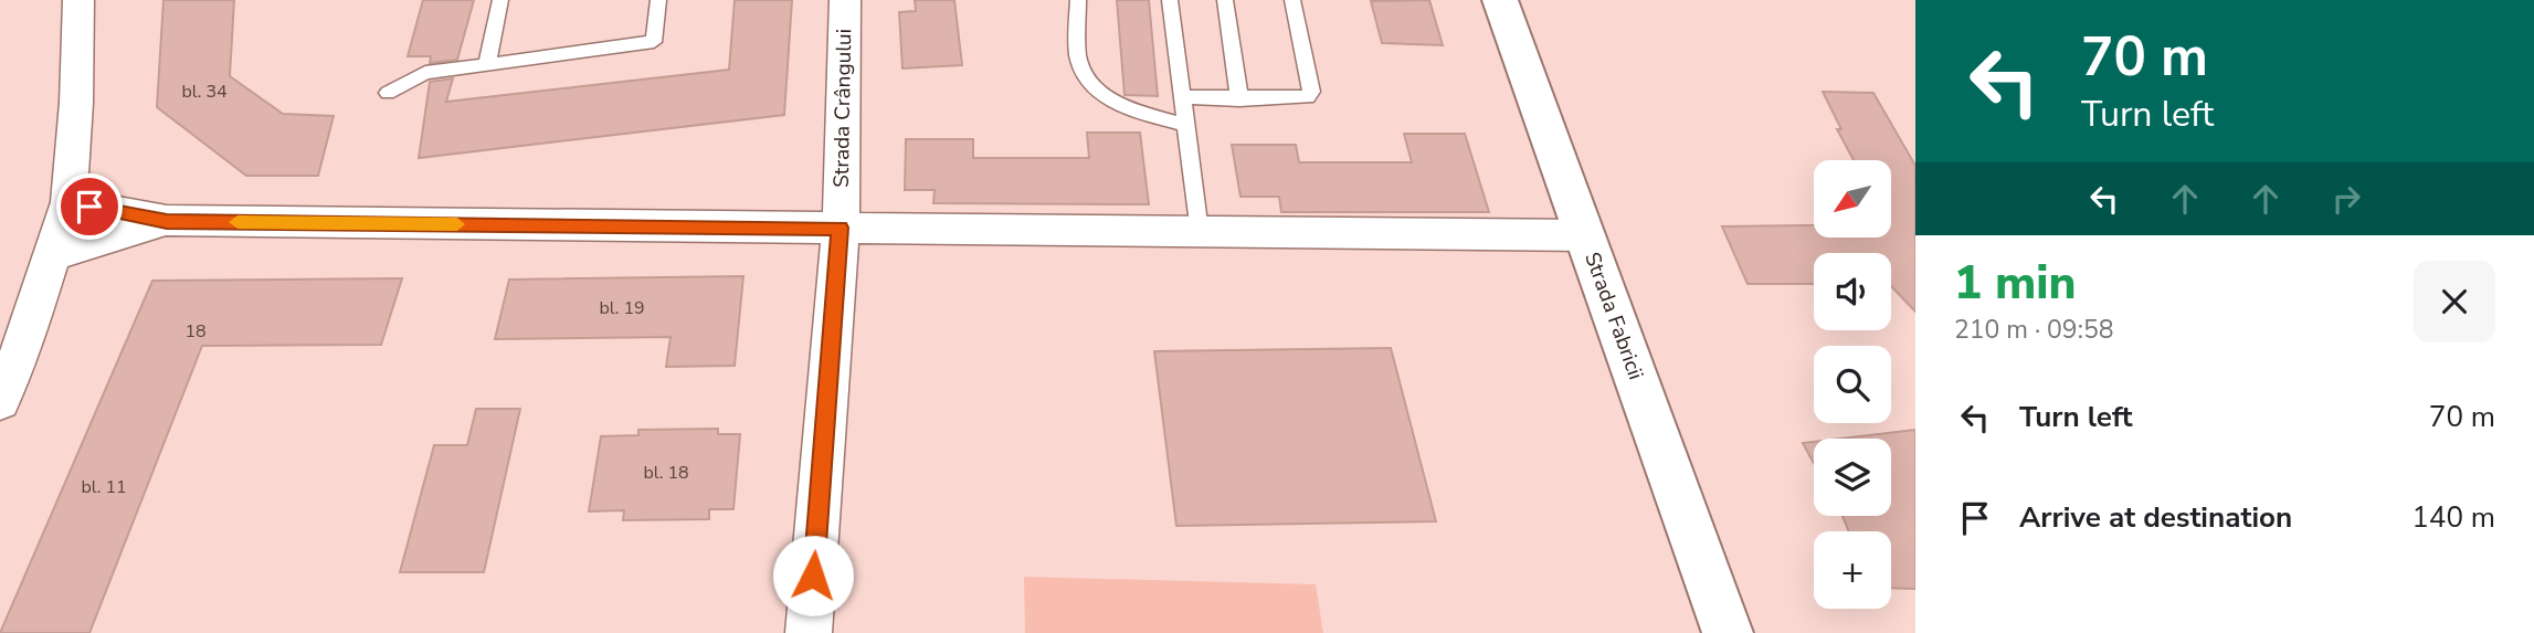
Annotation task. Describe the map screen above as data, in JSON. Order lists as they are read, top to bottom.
{
  "streets": {
    "main road": ["Strada Fabricii"],
    "street": ["Strada Crângului"]
  },
  "house_numbers": [
    "bl. 34",
    "bl. 19",
    "18",
    "bl. 18",
    "bl. 11"
  ],
  "north": "bottom left",
  "page": {
    "turn": ["70 m", "Turn left"],
    "map_buttons": "+",
    "heading": ["1 min", "210 m · 09:58"],
    "list": [
      {
        "name": "Turn left",
        "value": "70 m"
      },
      {
        "name": "Arrive at destination",
        "value": "140 m"
      }
    ]
  }
}
